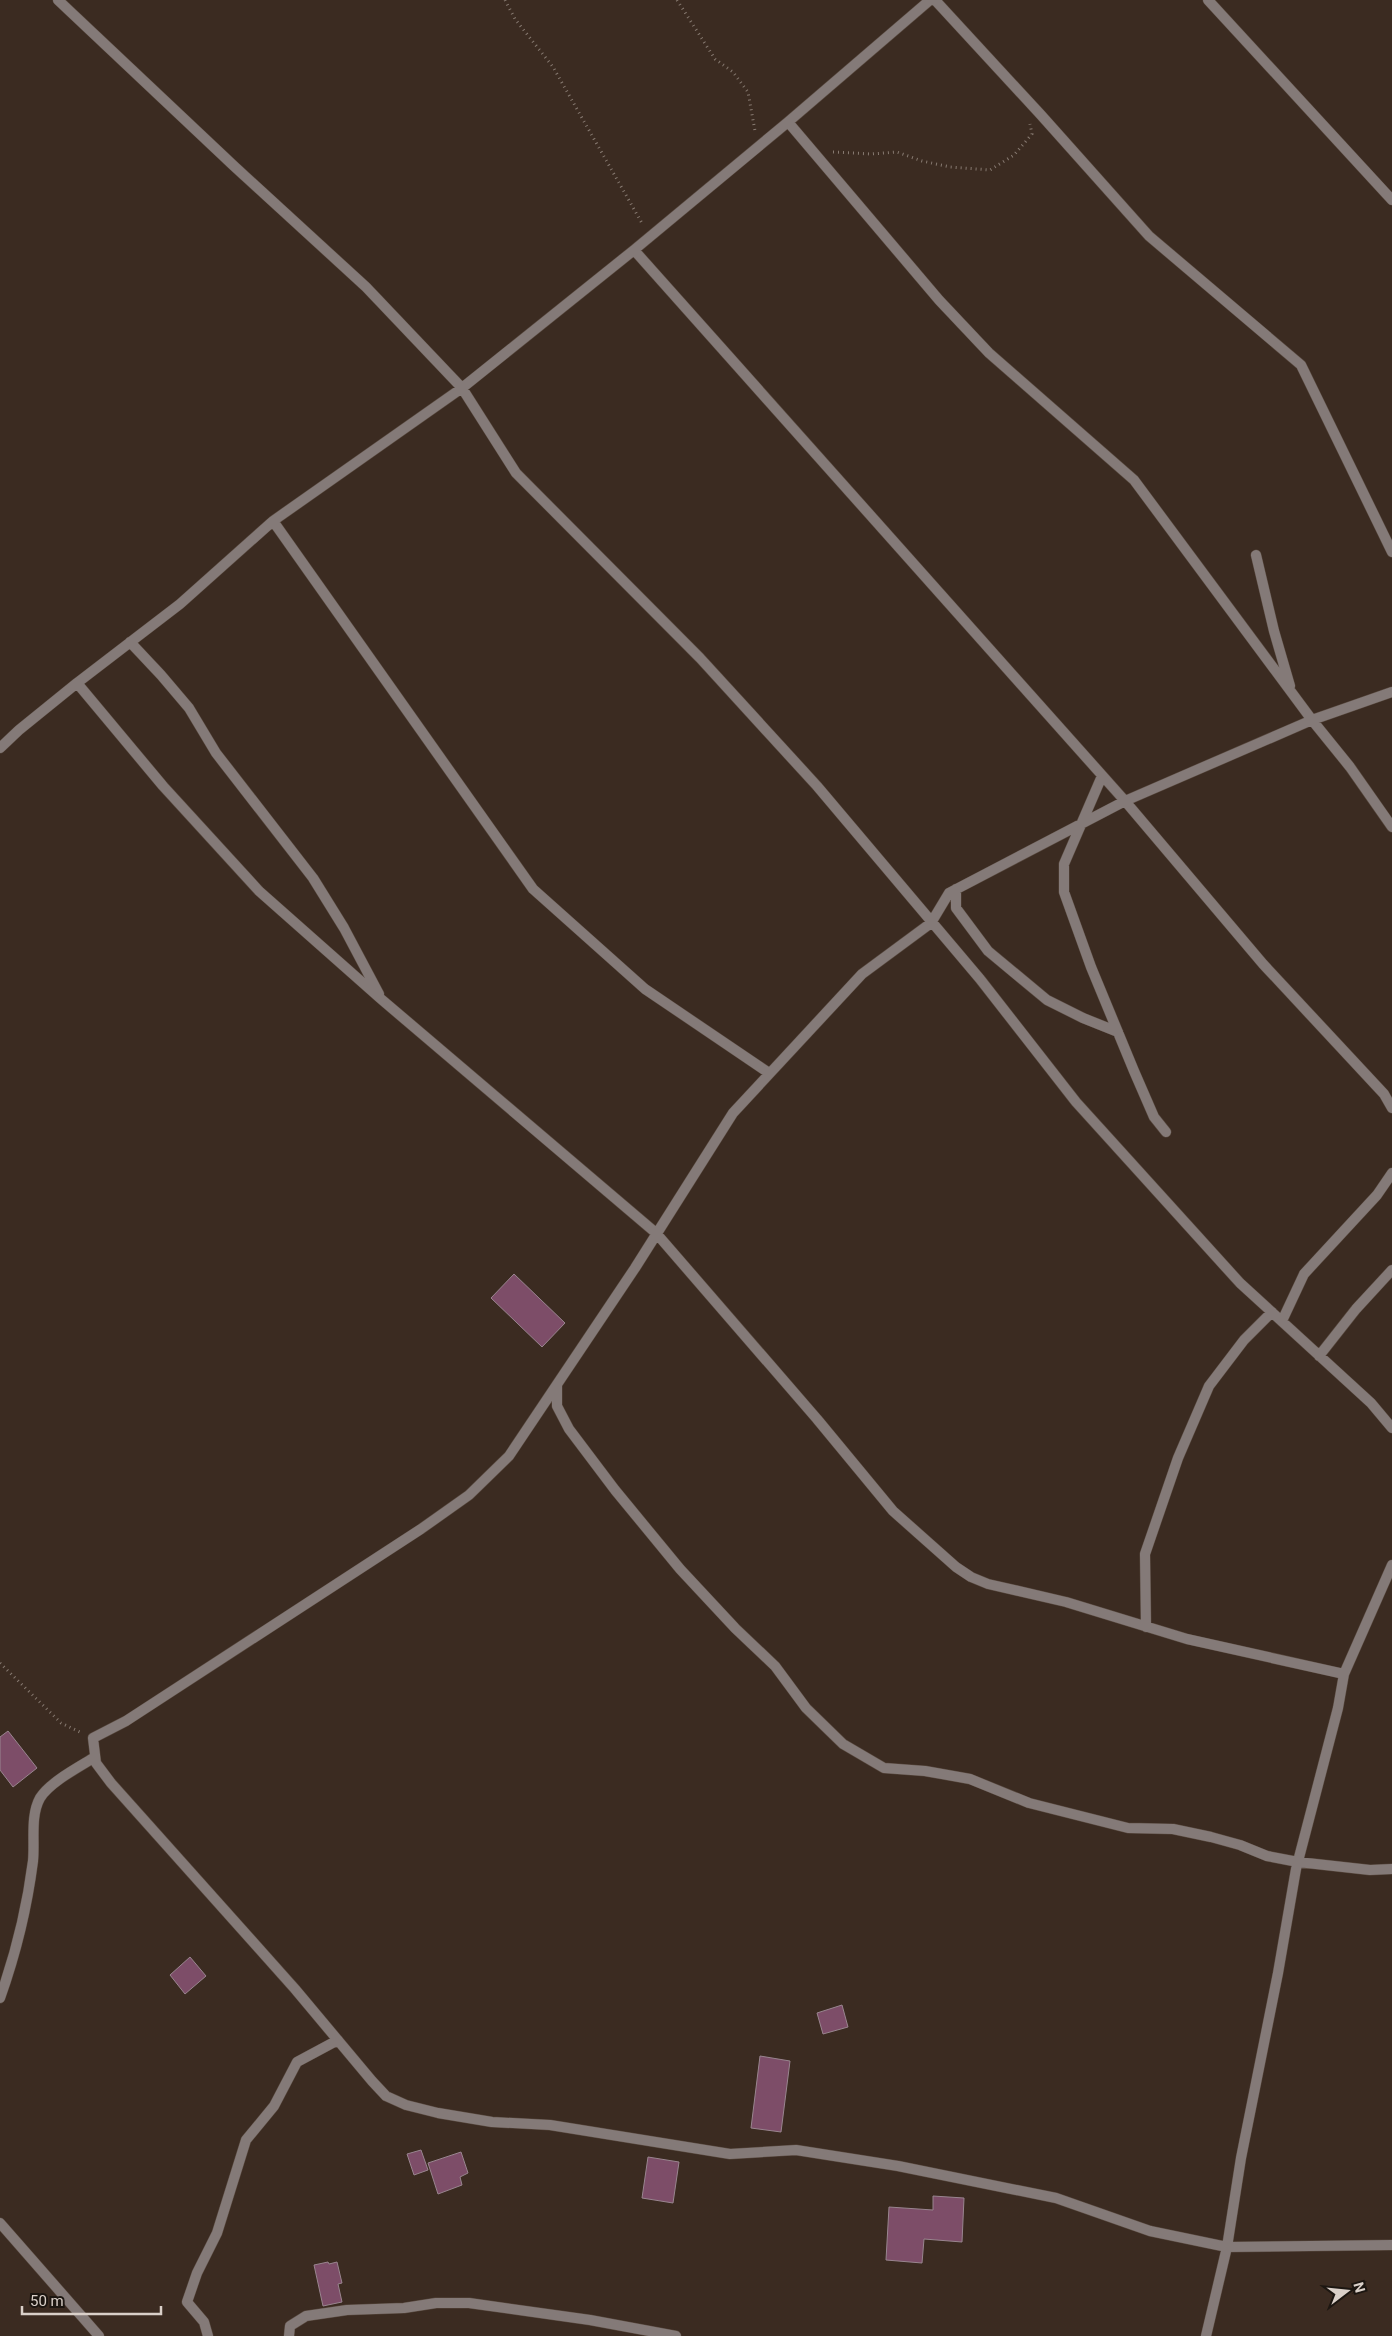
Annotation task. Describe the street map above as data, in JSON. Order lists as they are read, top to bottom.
{
  "scale_bar": "50 m",
  "north": "right"
}
